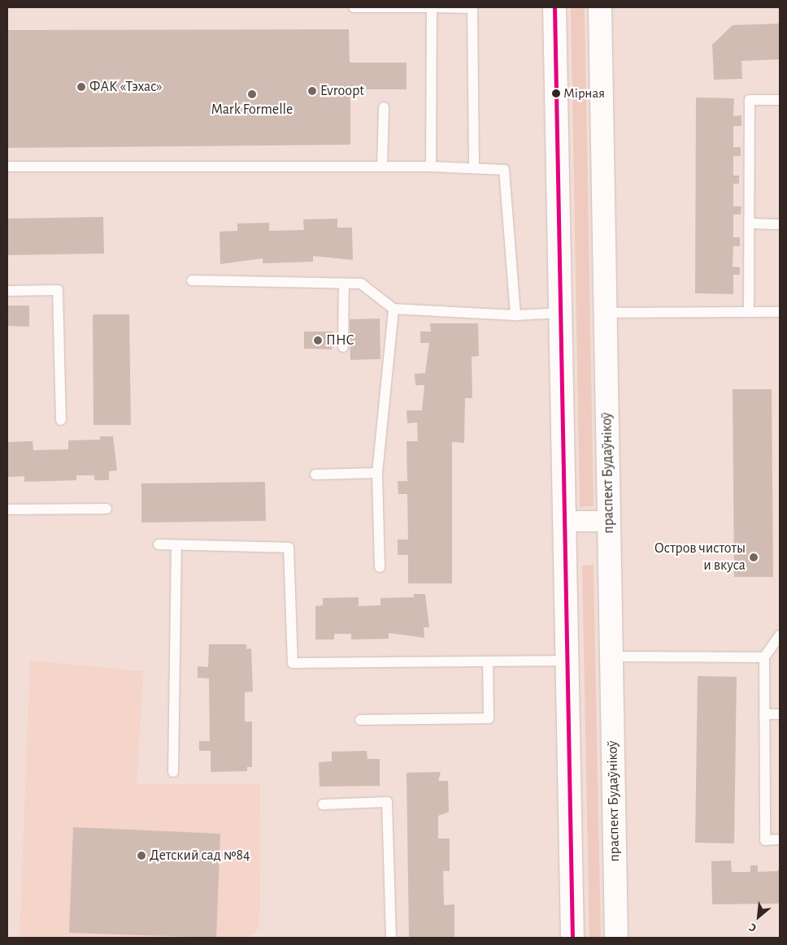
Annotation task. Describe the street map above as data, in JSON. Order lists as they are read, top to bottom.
{
  "streets": {
    "main road": ["праспект Будаўнікоў"]
  },
  "places": [
    "ФАК «Тэхас»",
    "Evroopt",
    "Мірная",
    "Mark Formelle",
    "ПНС",
    "Остров чистоты и вкуса",
    "Детский сад №84"
  ],
  "north": "bottom left"
}
